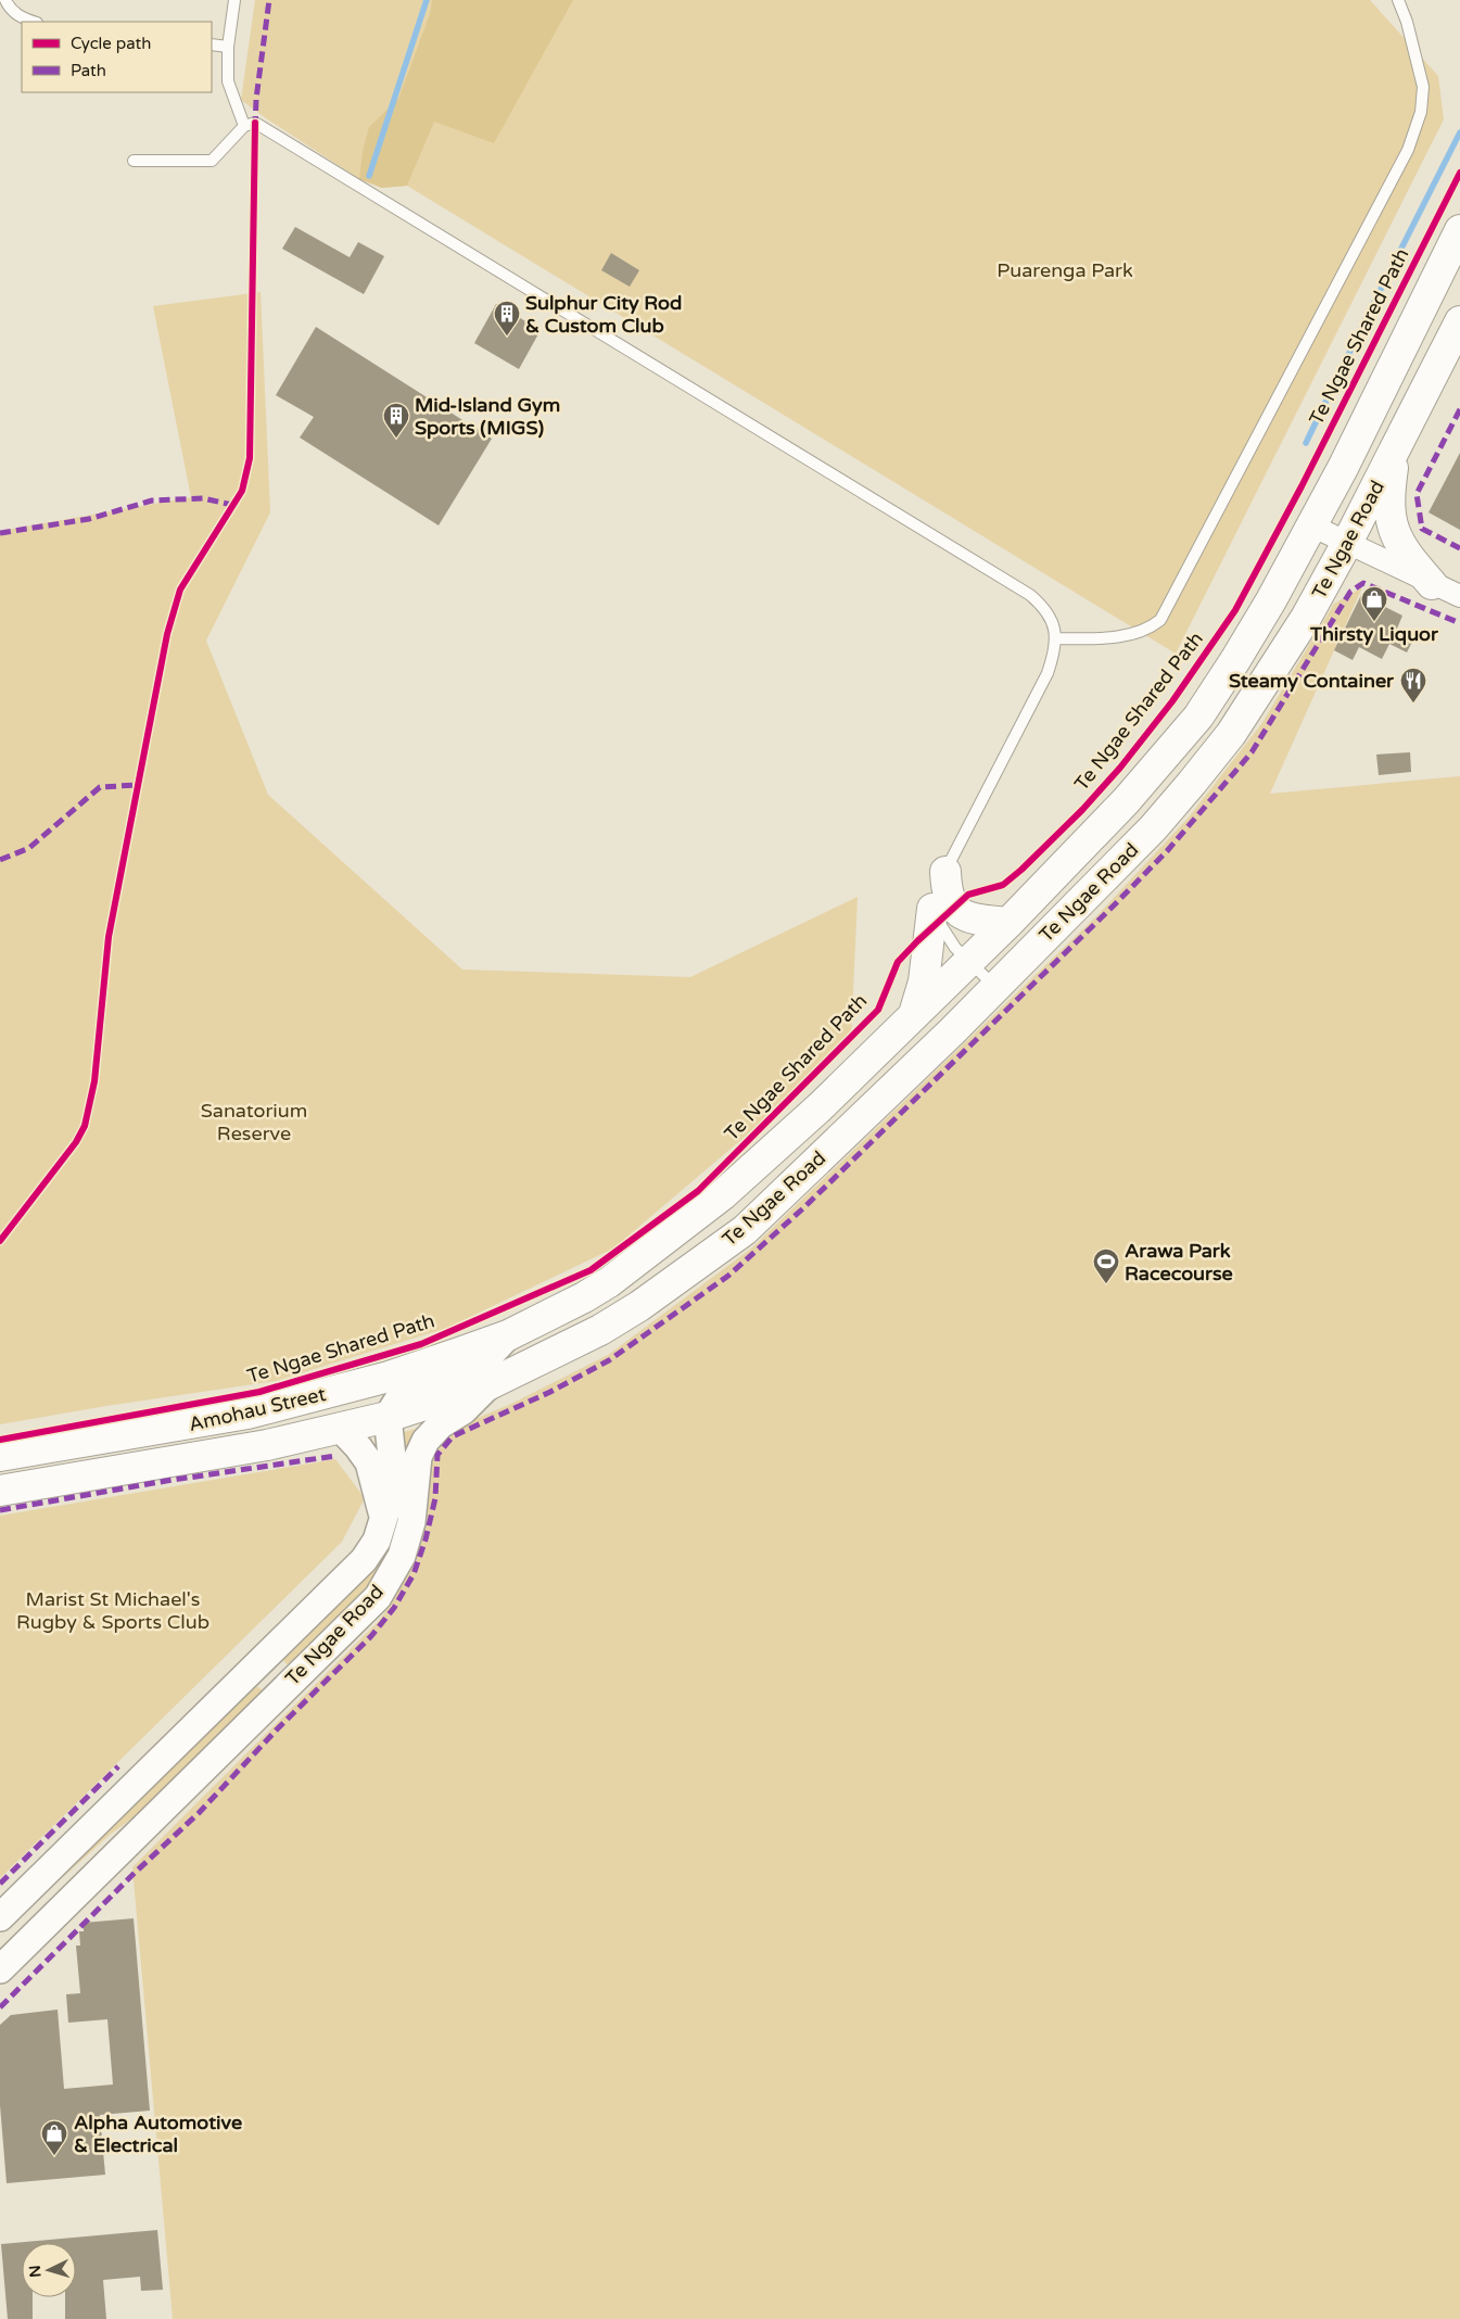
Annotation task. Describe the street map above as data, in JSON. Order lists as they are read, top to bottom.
{
  "streets": {
    "main road": ["Te Ngae Road", "Amohau Street"],
    "cycle path": ["Te Ngae Shared Path"]
  },
  "crossings": [
    ["Te Ngae Road", "Amohau Street"]
  ],
  "parks": ["Puarenga Park", "Sanatorium Reserve", "Marist St Michael's Rugby & Sports Club"],
  "places": {
    "building": ["Sulphur City Rod & Custom Club", "Mid-Island Gym Sports (MIGS)"],
    "shop": ["Thirsty Liquor", "Alpha Automotive & Electrical"],
    "restaurant": ["Steamy Container"],
    "sports": ["Arawa Park Racecourse"]
  },
  "legend": ["Cycle path", "Path"],
  "north": "left"
}
